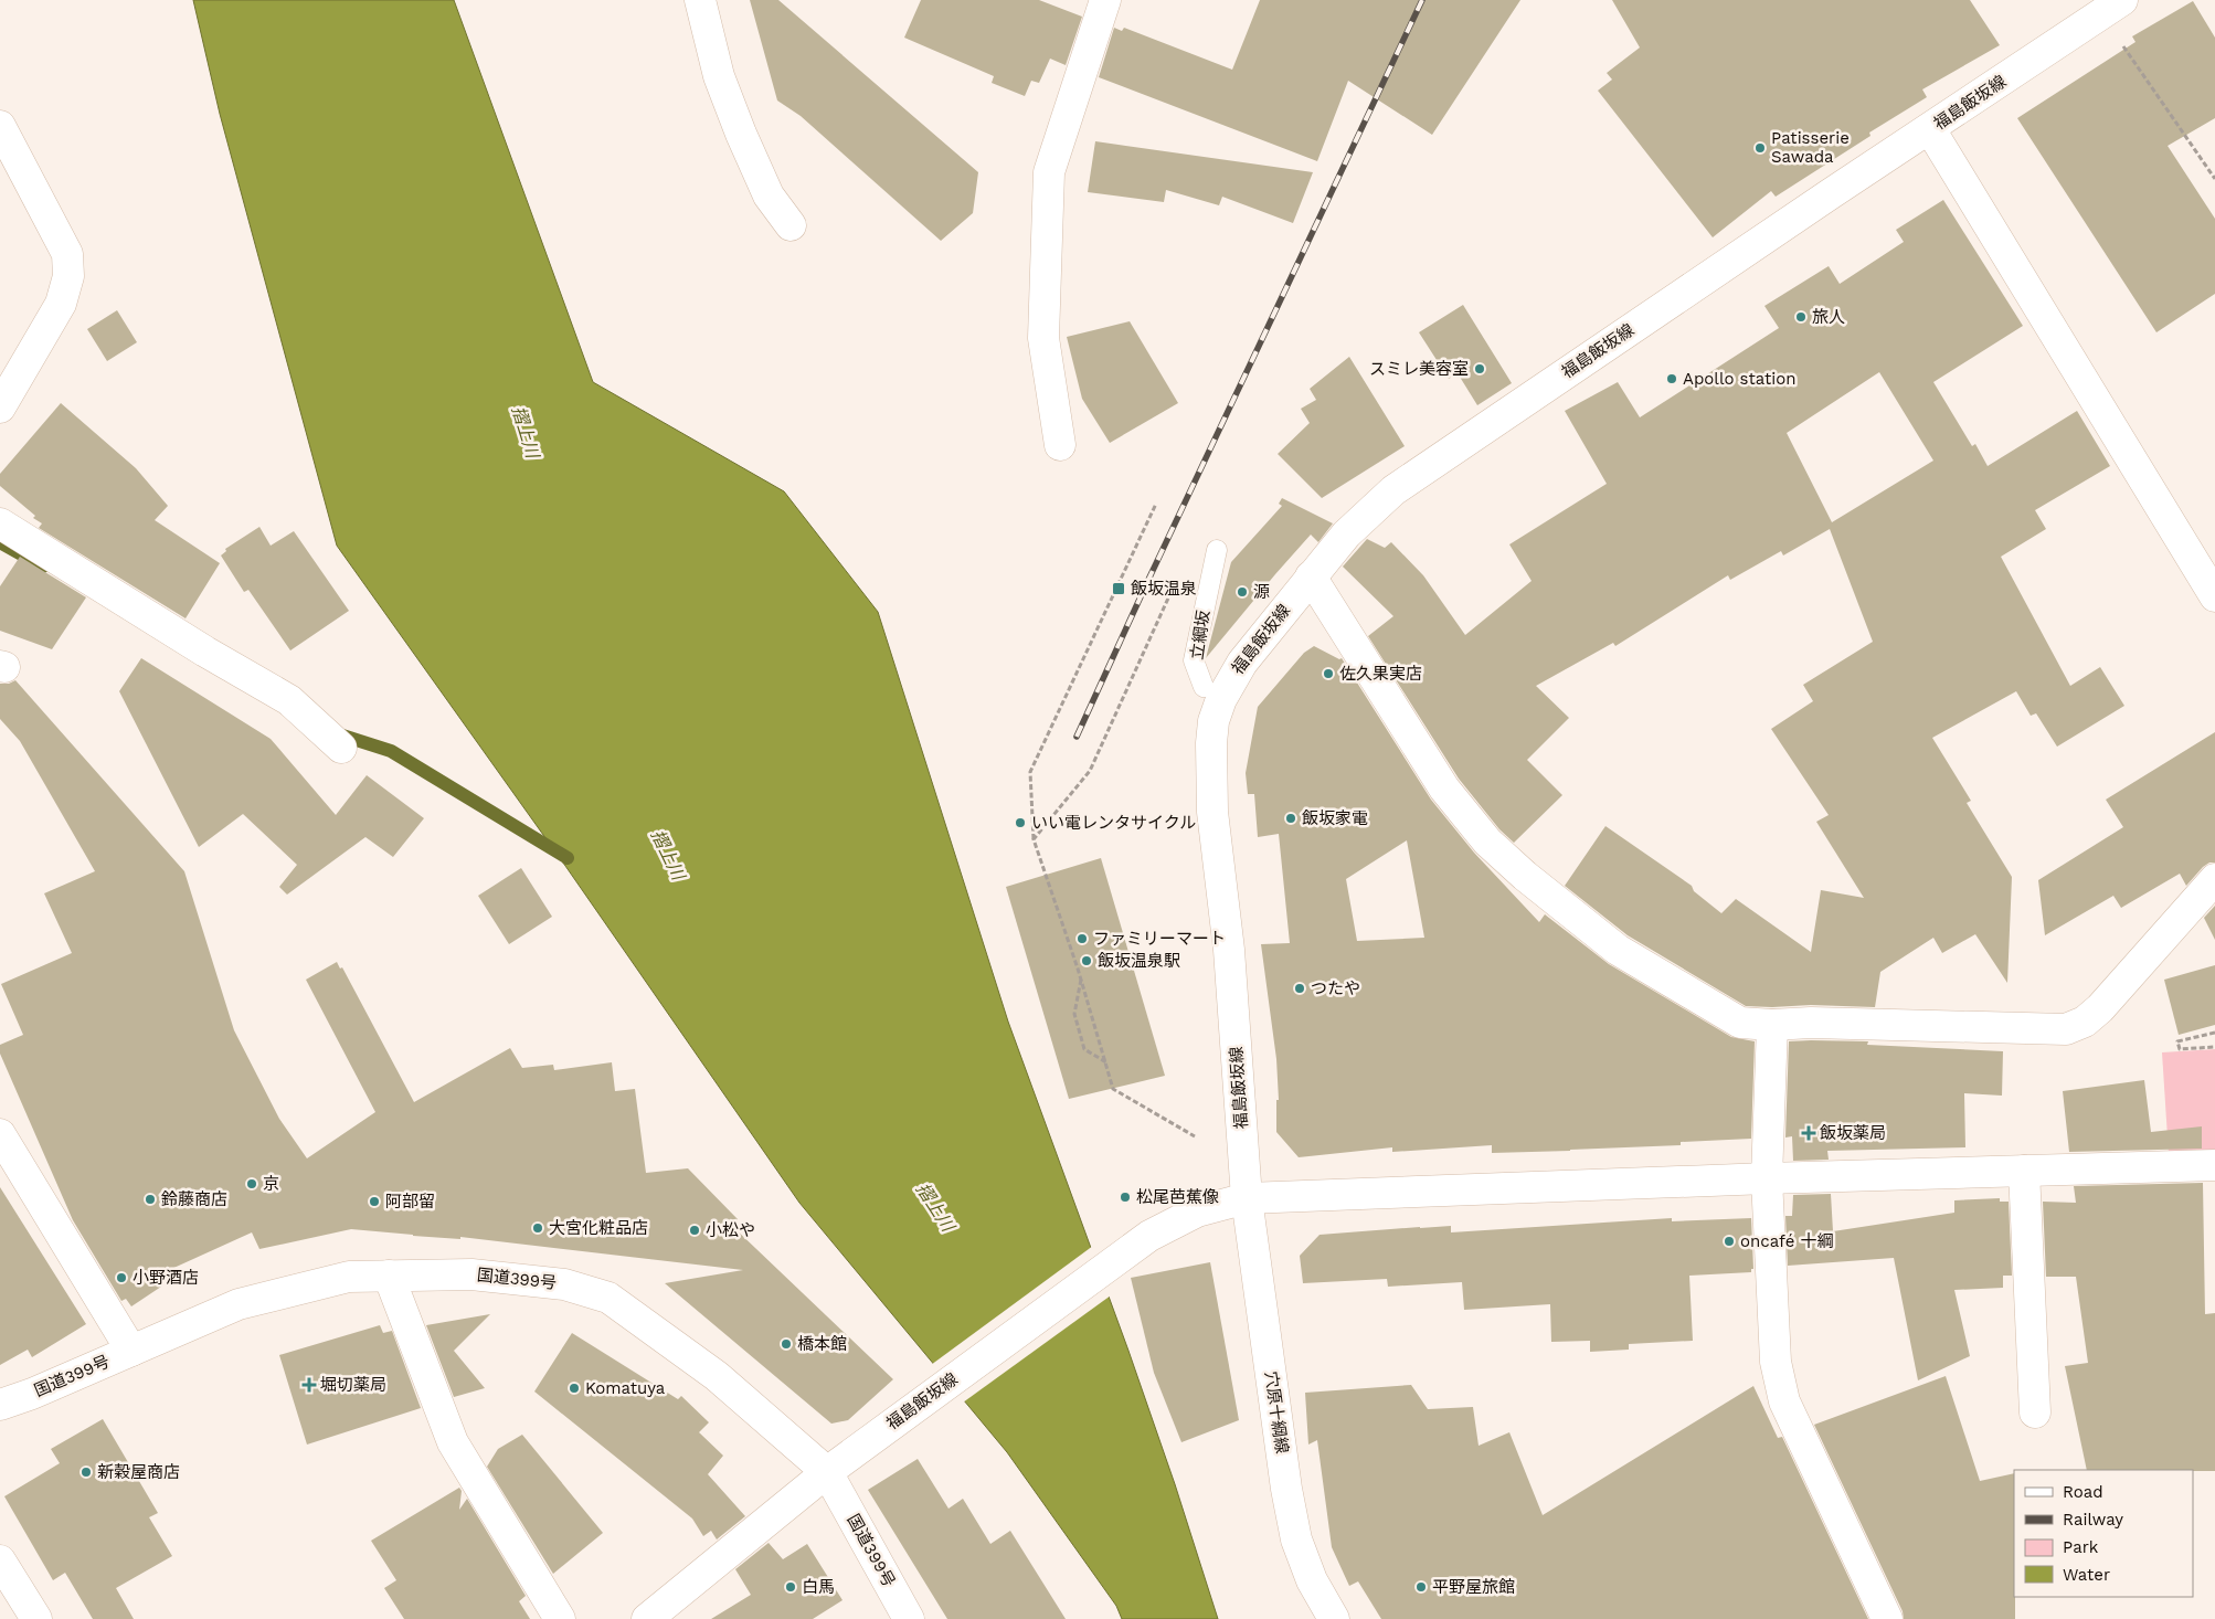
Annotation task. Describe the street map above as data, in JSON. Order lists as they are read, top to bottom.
{
  "streets": {
    "main road": ["福島飯坂線", "国道399号", "穴原十綱線"],
    "lane": ["立綱坂"]
  },
  "crossings": [
    ["福島飯坂線", "国道399号"],
    ["福島飯坂線", "穴原十綱線"]
  ],
  "water": ["摺上川"],
  "places": {
    "other": [
      "Patisserie Sawada",
      "旅人",
      "スミレ美容室",
      "Apollo station",
      "源",
      "佐久果実店",
      "飯坂家電",
      "いい電レンタサイクル",
      "ファミリーマート",
      "飯坂温泉駅",
      "つたや",
      "京",
      "松尾芭蕉像",
      "鈴藤商店",
      "阿部留",
      "大宮化粧品店",
      "小松や",
      "oncafé 十綱",
      "小野酒店",
      "橋本館",
      "Komatuya",
      "新穀屋商店",
      "白馬",
      "平野屋旅館"
    ],
    "transit": ["飯坂温泉"],
    "health": ["飯坂薬局", "堀切薬局"]
  },
  "legend": [
    "Road",
    "Railway",
    "Park",
    "Water"
  ]
}
